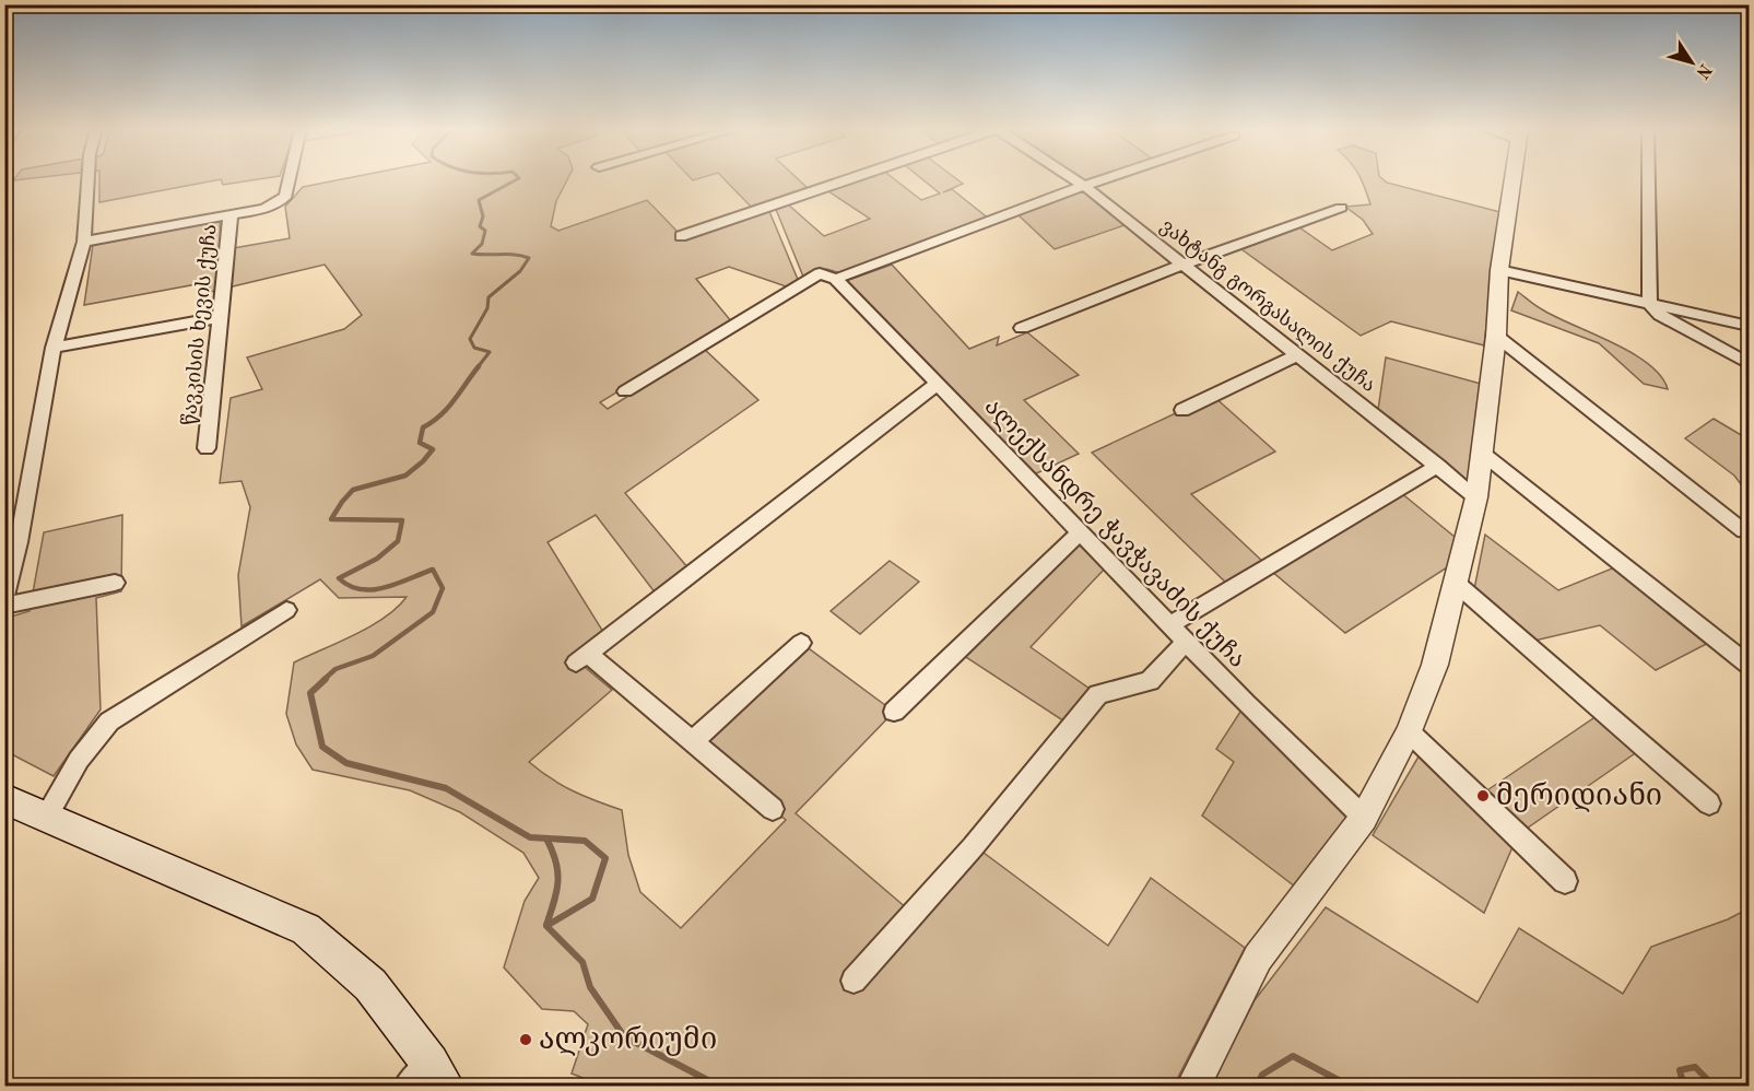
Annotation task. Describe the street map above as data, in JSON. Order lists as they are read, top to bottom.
{
  "streets": {
    "street": ["ვახტანგ გორგასალის ქუჩა", "წავკისის ხევის ქუჩა", "ალექსანდრე ჭავჭავაძის ქუჩა"]
  },
  "places": ["მერიდიანი", "ალკორიუმი"],
  "north": "bottom right"
}
